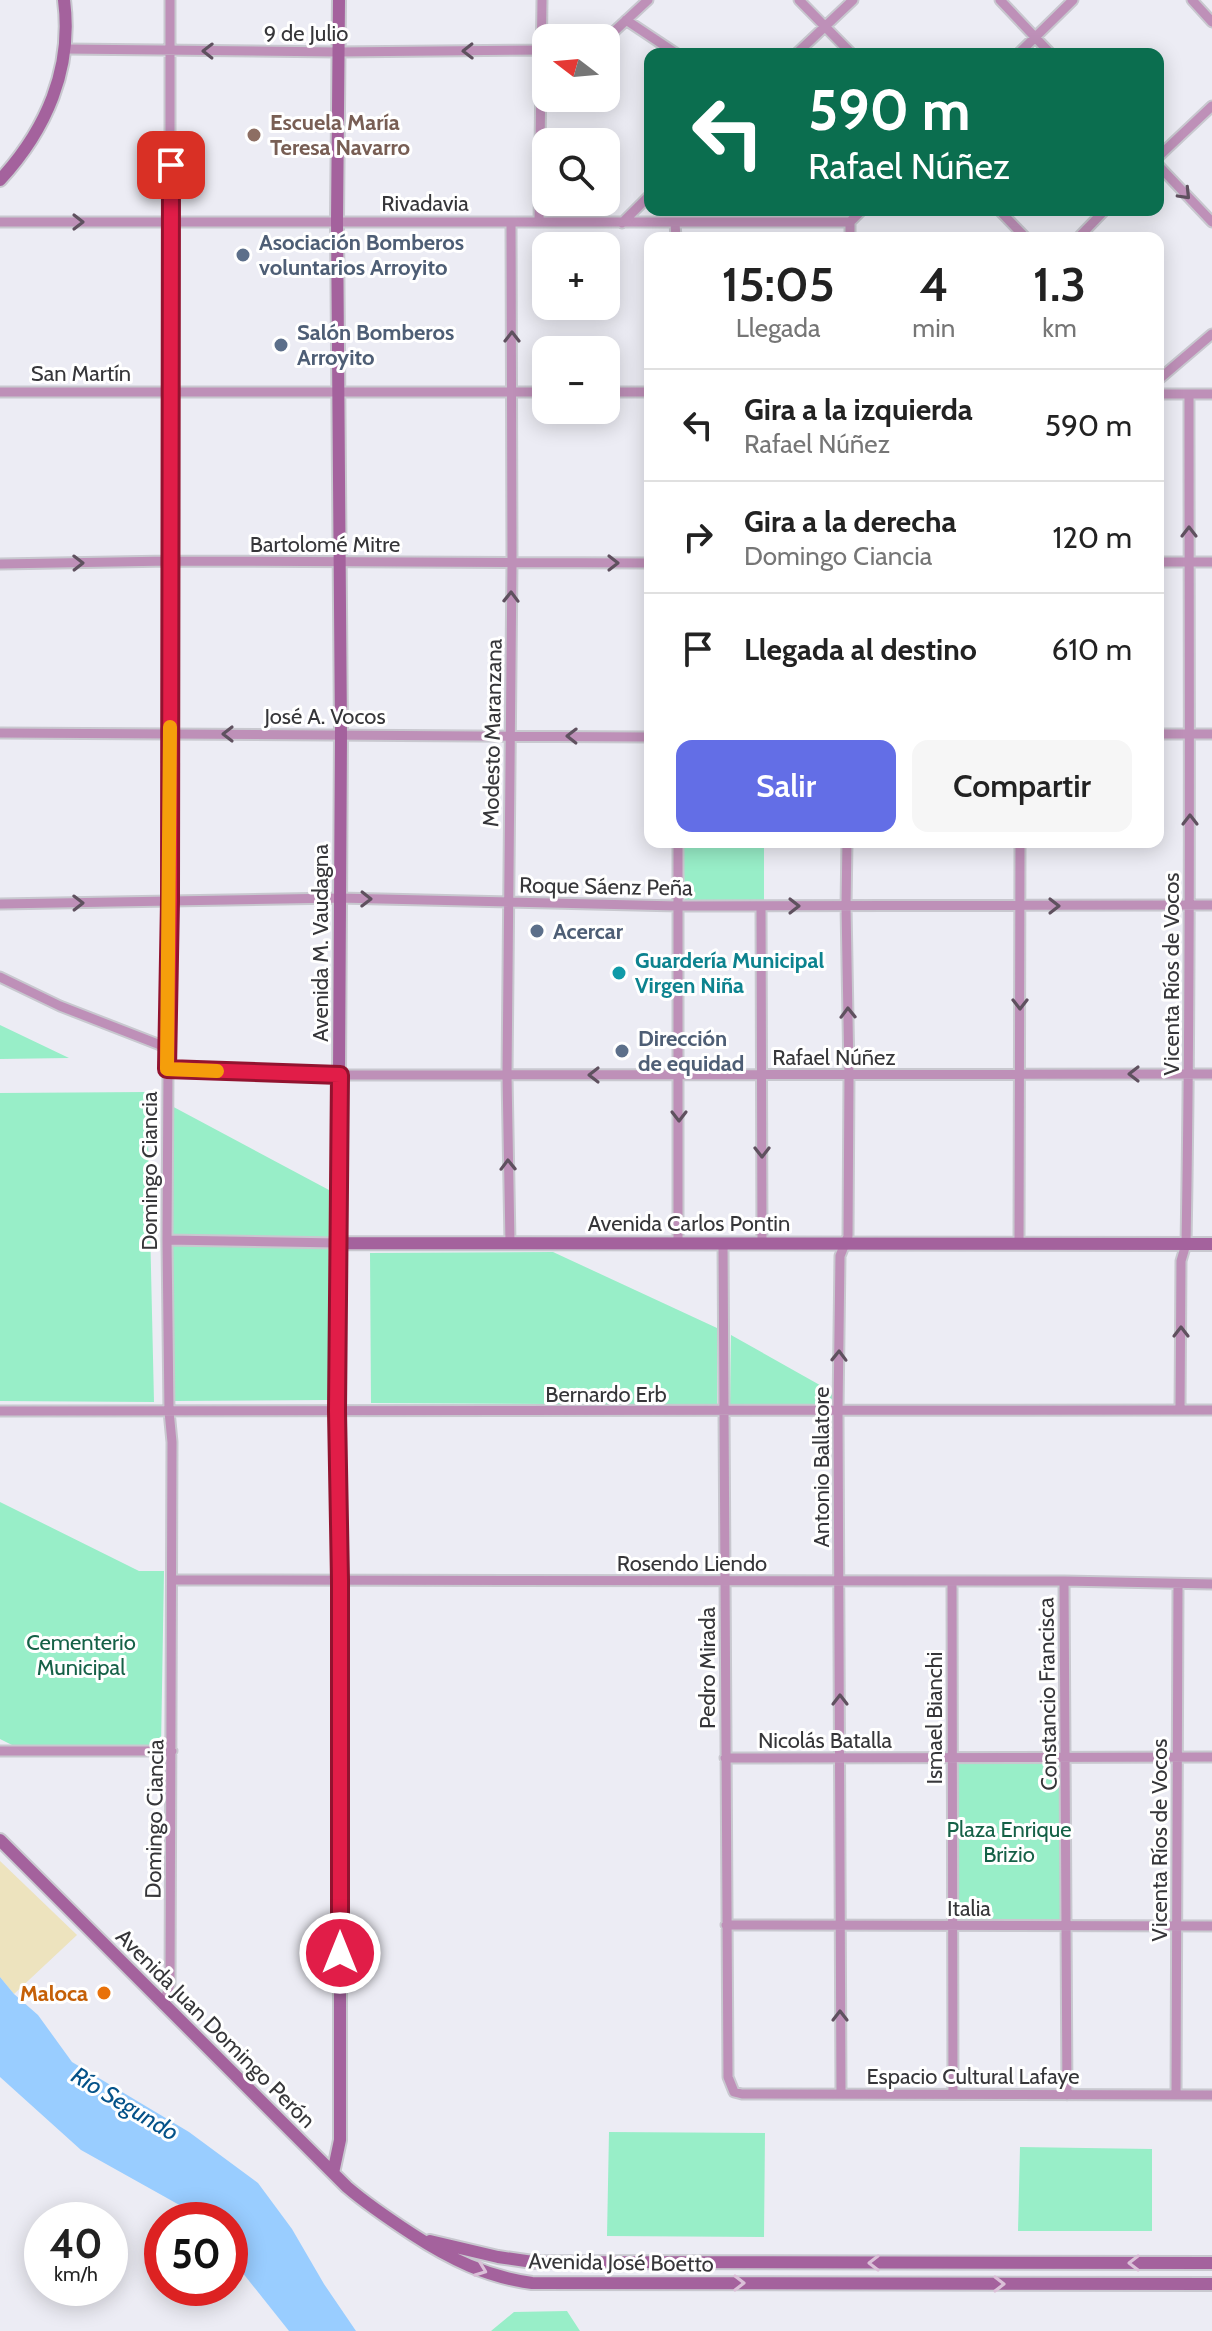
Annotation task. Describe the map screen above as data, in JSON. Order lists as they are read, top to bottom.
{
  "streets": {
    "main road": [
      "Avenida M. Vaudagna",
      "Avenida Carlos Pontin",
      "Avenida Juan Domingo Perón",
      "Avenida José Boetto"
    ],
    "street": [
      "9 de Julio",
      "Rivadavia",
      "San Martín",
      "Bartolomé Mitre",
      "José A. Vocos",
      "Modesto Maranzana",
      "Roque Sáenz Peña",
      "Vicenta Ríos de Vocos",
      "Rafael Núñez",
      "Domingo Ciancia",
      "Bernardo Erb",
      "Antonio Ballatore",
      "Rosendo Liendo",
      "Pedro Mirada",
      "Constancio Francisca",
      "Ismael Bianchi",
      "Nicolás Batalla",
      "Italia",
      "Espacio Cultural Lafaye"
    ]
  },
  "crossings": [
    ["9 de Julio", "Avenida M. Vaudagna"],
    ["9 de Julio", "Domingo Ciancia"],
    ["Rivadavia", "Modesto Maranzana"],
    ["Rivadavia", "Avenida M. Vaudagna"],
    ["Rivadavia", "Domingo Ciancia"],
    ["San Martín", "Modesto Maranzana"],
    ["San Martín", "Avenida M. Vaudagna"],
    ["San Martín", "Domingo Ciancia"],
    ["Bartolomé Mitre", "Modesto Maranzana"],
    ["Bartolomé Mitre", "Avenida M. Vaudagna"],
    ["Bartolomé Mitre", "Domingo Ciancia"],
    ["José A. Vocos", "Modesto Maranzana"],
    ["José A. Vocos", "Avenida M. Vaudagna"],
    ["José A. Vocos", "Domingo Ciancia"],
    ["Modesto Maranzana", "Roque Sáenz Peña"],
    ["Modesto Maranzana", "Rafael Núñez"],
    ["Modesto Maranzana", "Avenida Carlos Pontin"],
    ["Roque Sáenz Peña", "Avenida M. Vaudagna"],
    ["Roque Sáenz Peña", "Vicenta Ríos de Vocos"],
    ["Roque Sáenz Peña", "Domingo Ciancia"],
    ["Roque Sáenz Peña", "Antonio Ballatore"],
    ["Avenida M. Vaudagna", "Rafael Núñez"],
    ["Avenida M. Vaudagna", "Avenida Carlos Pontin"],
    ["Avenida M. Vaudagna", "Bernardo Erb"],
    ["Avenida M. Vaudagna", "Rosendo Liendo"],
    ["Avenida M. Vaudagna", "Avenida Juan Domingo Perón"],
    ["Vicenta Ríos de Vocos", "Rafael Núñez"],
    ["Vicenta Ríos de Vocos", "Avenida Carlos Pontin"],
    ["Vicenta Ríos de Vocos", "Bernardo Erb"],
    ["Vicenta Ríos de Vocos", "Rosendo Liendo"],
    ["Vicenta Ríos de Vocos", "Nicolás Batalla"],
    ["Vicenta Ríos de Vocos", "Italia"],
    ["Vicenta Ríos de Vocos", "Espacio Cultural Lafaye"],
    ["Rafael Núñez", "Domingo Ciancia"],
    ["Rafael Núñez", "Antonio Ballatore"],
    ["Domingo Ciancia", "Avenida Carlos Pontin"],
    ["Domingo Ciancia", "Bernardo Erb"],
    ["Domingo Ciancia", "Rosendo Liendo"],
    ["Domingo Ciancia", "Avenida Juan Domingo Perón"],
    ["Avenida Carlos Pontin", "Antonio Ballatore"],
    ["Avenida Carlos Pontin", "Pedro Mirada"],
    ["Bernardo Erb", "Antonio Ballatore"],
    ["Bernardo Erb", "Pedro Mirada"],
    ["Antonio Ballatore", "Rosendo Liendo"],
    ["Antonio Ballatore", "Nicolás Batalla"],
    ["Antonio Ballatore", "Italia"],
    ["Antonio Ballatore", "Espacio Cultural Lafaye"],
    ["Rosendo Liendo", "Pedro Mirada"],
    ["Rosendo Liendo", "Constancio Francisca"],
    ["Rosendo Liendo", "Ismael Bianchi"],
    ["Pedro Mirada", "Nicolás Batalla"],
    ["Pedro Mirada", "Italia"],
    ["Pedro Mirada", "Espacio Cultural Lafaye"],
    ["Constancio Francisca", "Nicolás Batalla"],
    ["Constancio Francisca", "Italia"],
    ["Constancio Francisca", "Espacio Cultural Lafaye"],
    ["Ismael Bianchi", "Nicolás Batalla"],
    ["Ismael Bianchi", "Italia"],
    ["Ismael Bianchi", "Espacio Cultural Lafaye"],
    ["Avenida Juan Domingo Perón", "Avenida José Boetto"]
  ],
  "one_way": [
    "9 de Julio",
    "Bartolomé Mitre",
    "José A. Vocos",
    "Modesto Maranzana",
    "Roque Sáenz Peña",
    "Antonio Ballatore"
  ],
  "water": ["Río Segundo"],
  "parks": ["Cementerio Municipal", "Plaza Enrique Brizio"],
  "places": [
    "Escuela María Teresa Navarro",
    "Asociación Bomberos voluntarios Arroyito",
    "Salón Bomberos Arroyito",
    "Acercar",
    "Guardería Municipal Virgen Niña",
    "Dirección de equidad",
    "Maloca"
  ],
  "north": "left",
  "page": {
    "map_buttons": ["+", "−"],
    "turn": ["590 m", "Rafael Núñez"],
    "eta": [
      "15:05",
      "Llegada",
      "4",
      "min",
      "1.3",
      "km"
    ],
    "list": [
      {
        "name": "Gira a la izquierda",
        "note": "Rafael Núñez",
        "value": "590 m"
      },
      {
        "name": "Gira a la derecha",
        "note": "Domingo Ciancia",
        "value": "120 m"
      },
      {
        "name": "Llegada al destino",
        "value": "610 m"
      }
    ],
    "buttons": ["Salir", "Compartir"],
    "speed": "40 km/h",
    "limit": "50"
  }
}
